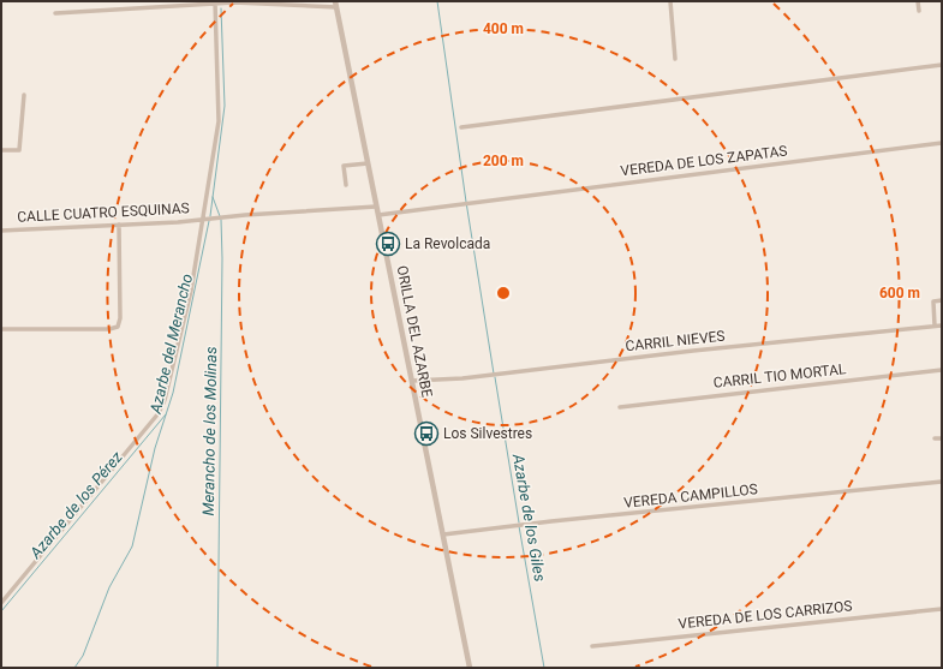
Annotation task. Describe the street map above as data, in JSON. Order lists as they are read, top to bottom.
{
  "streets": {
    "street": [
      "VEREDA DE LOS ZAPATAS",
      "CALLE CUATRO ESQUINAS",
      "ORILLA DEL AZARBE",
      "CARRIL NIEVES",
      "CARRIL TIO MORTAL",
      "VEREDA CAMPILLOS",
      "VEREDA DE LOS CARRIZOS"
    ]
  },
  "crossings": [
    ["VEREDA DE LOS ZAPATAS", "ORILLA DEL AZARBE"],
    ["CALLE CUATRO ESQUINAS", "ORILLA DEL AZARBE"],
    ["ORILLA DEL AZARBE", "CARRIL NIEVES"],
    ["ORILLA DEL AZARBE", "VEREDA CAMPILLOS"]
  ],
  "water": [
    "Azarbe del Merancho",
    "Merancho de los Molinas",
    "Azarbe de los Pérez",
    "Azarbe de los Giles"
  ],
  "places": {
    "bus stop": ["La Revolcada", "Los Silvestres"]
  },
  "rings": ["400 m", "200 m", "600 m"]
}
